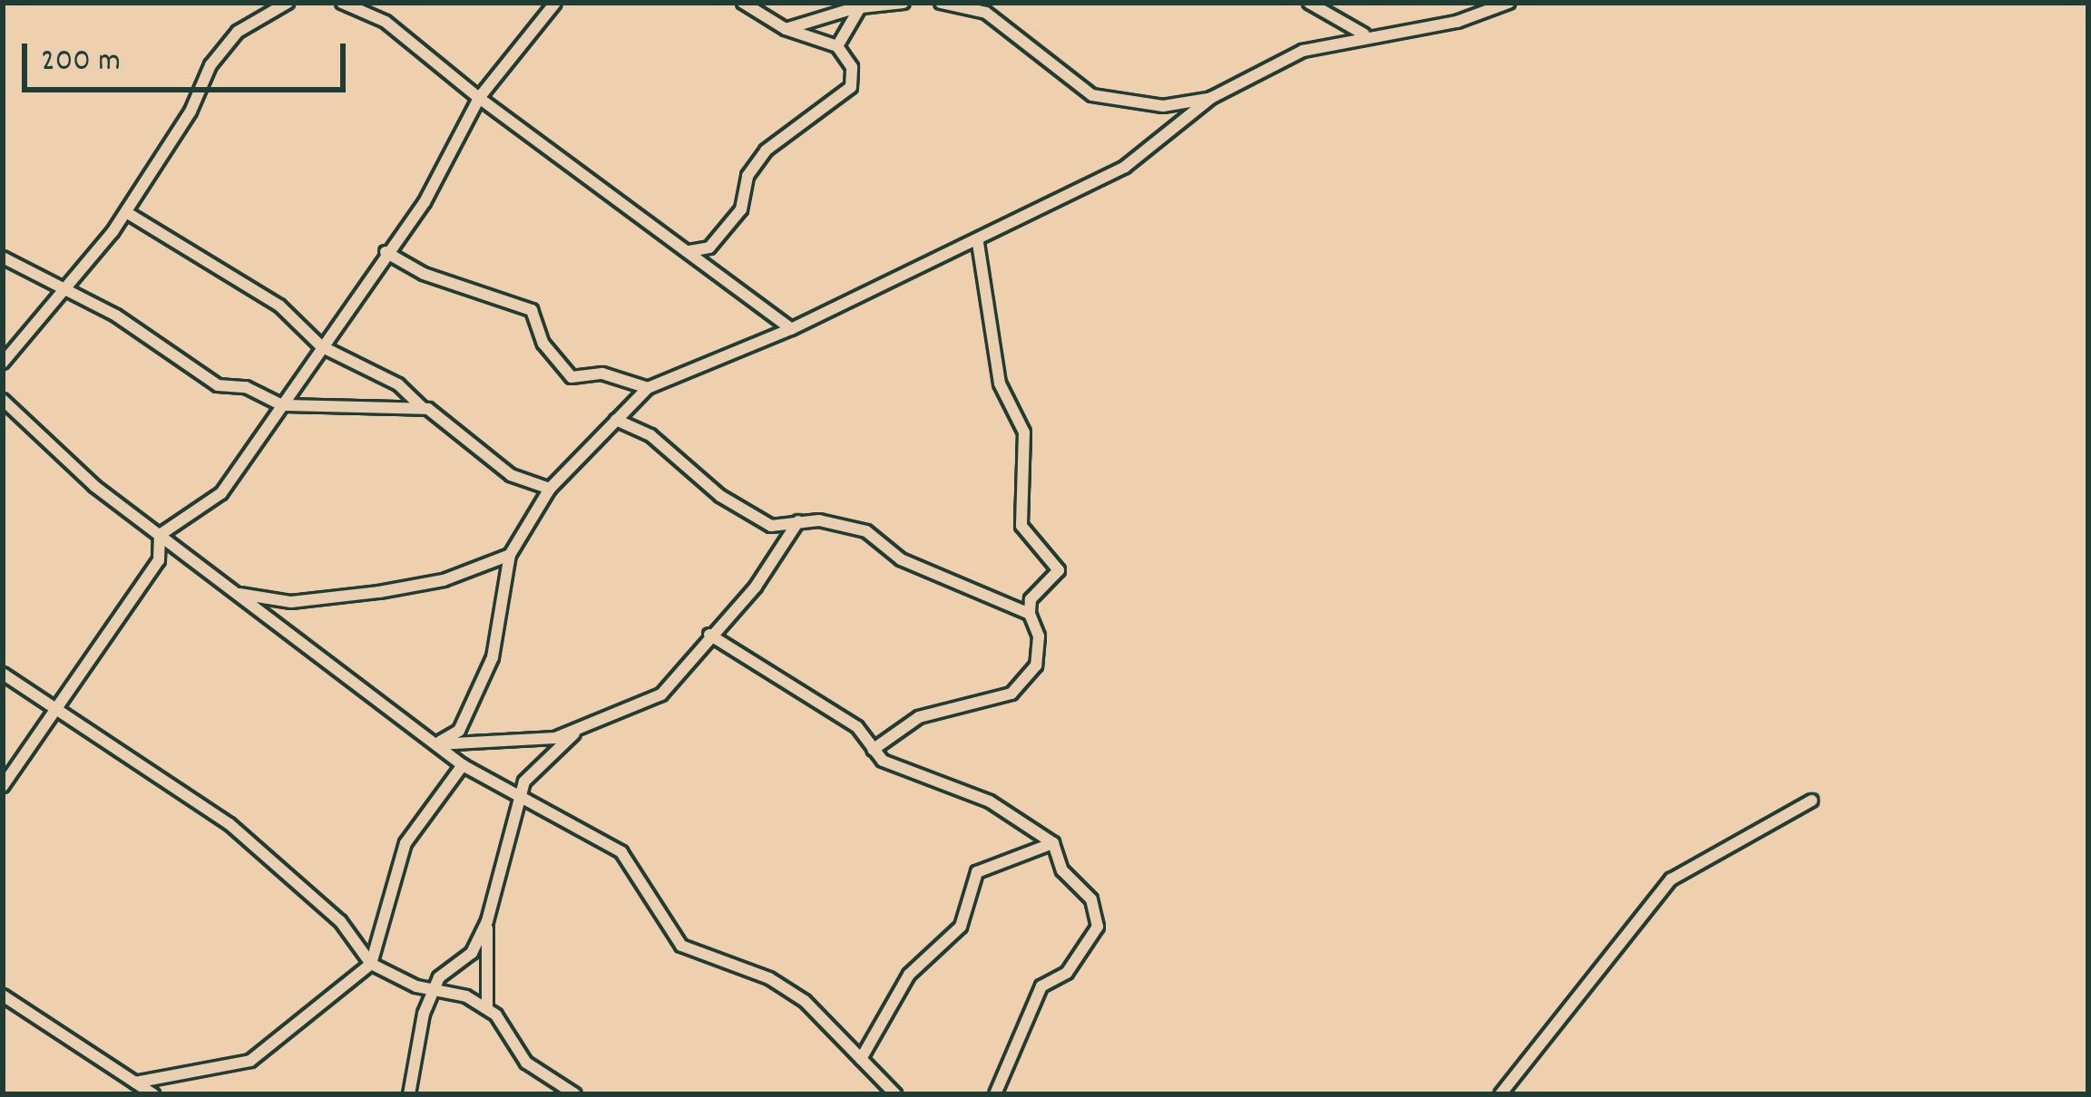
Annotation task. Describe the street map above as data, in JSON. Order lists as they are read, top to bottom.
{
  "scale_bar": "200 m"
}
